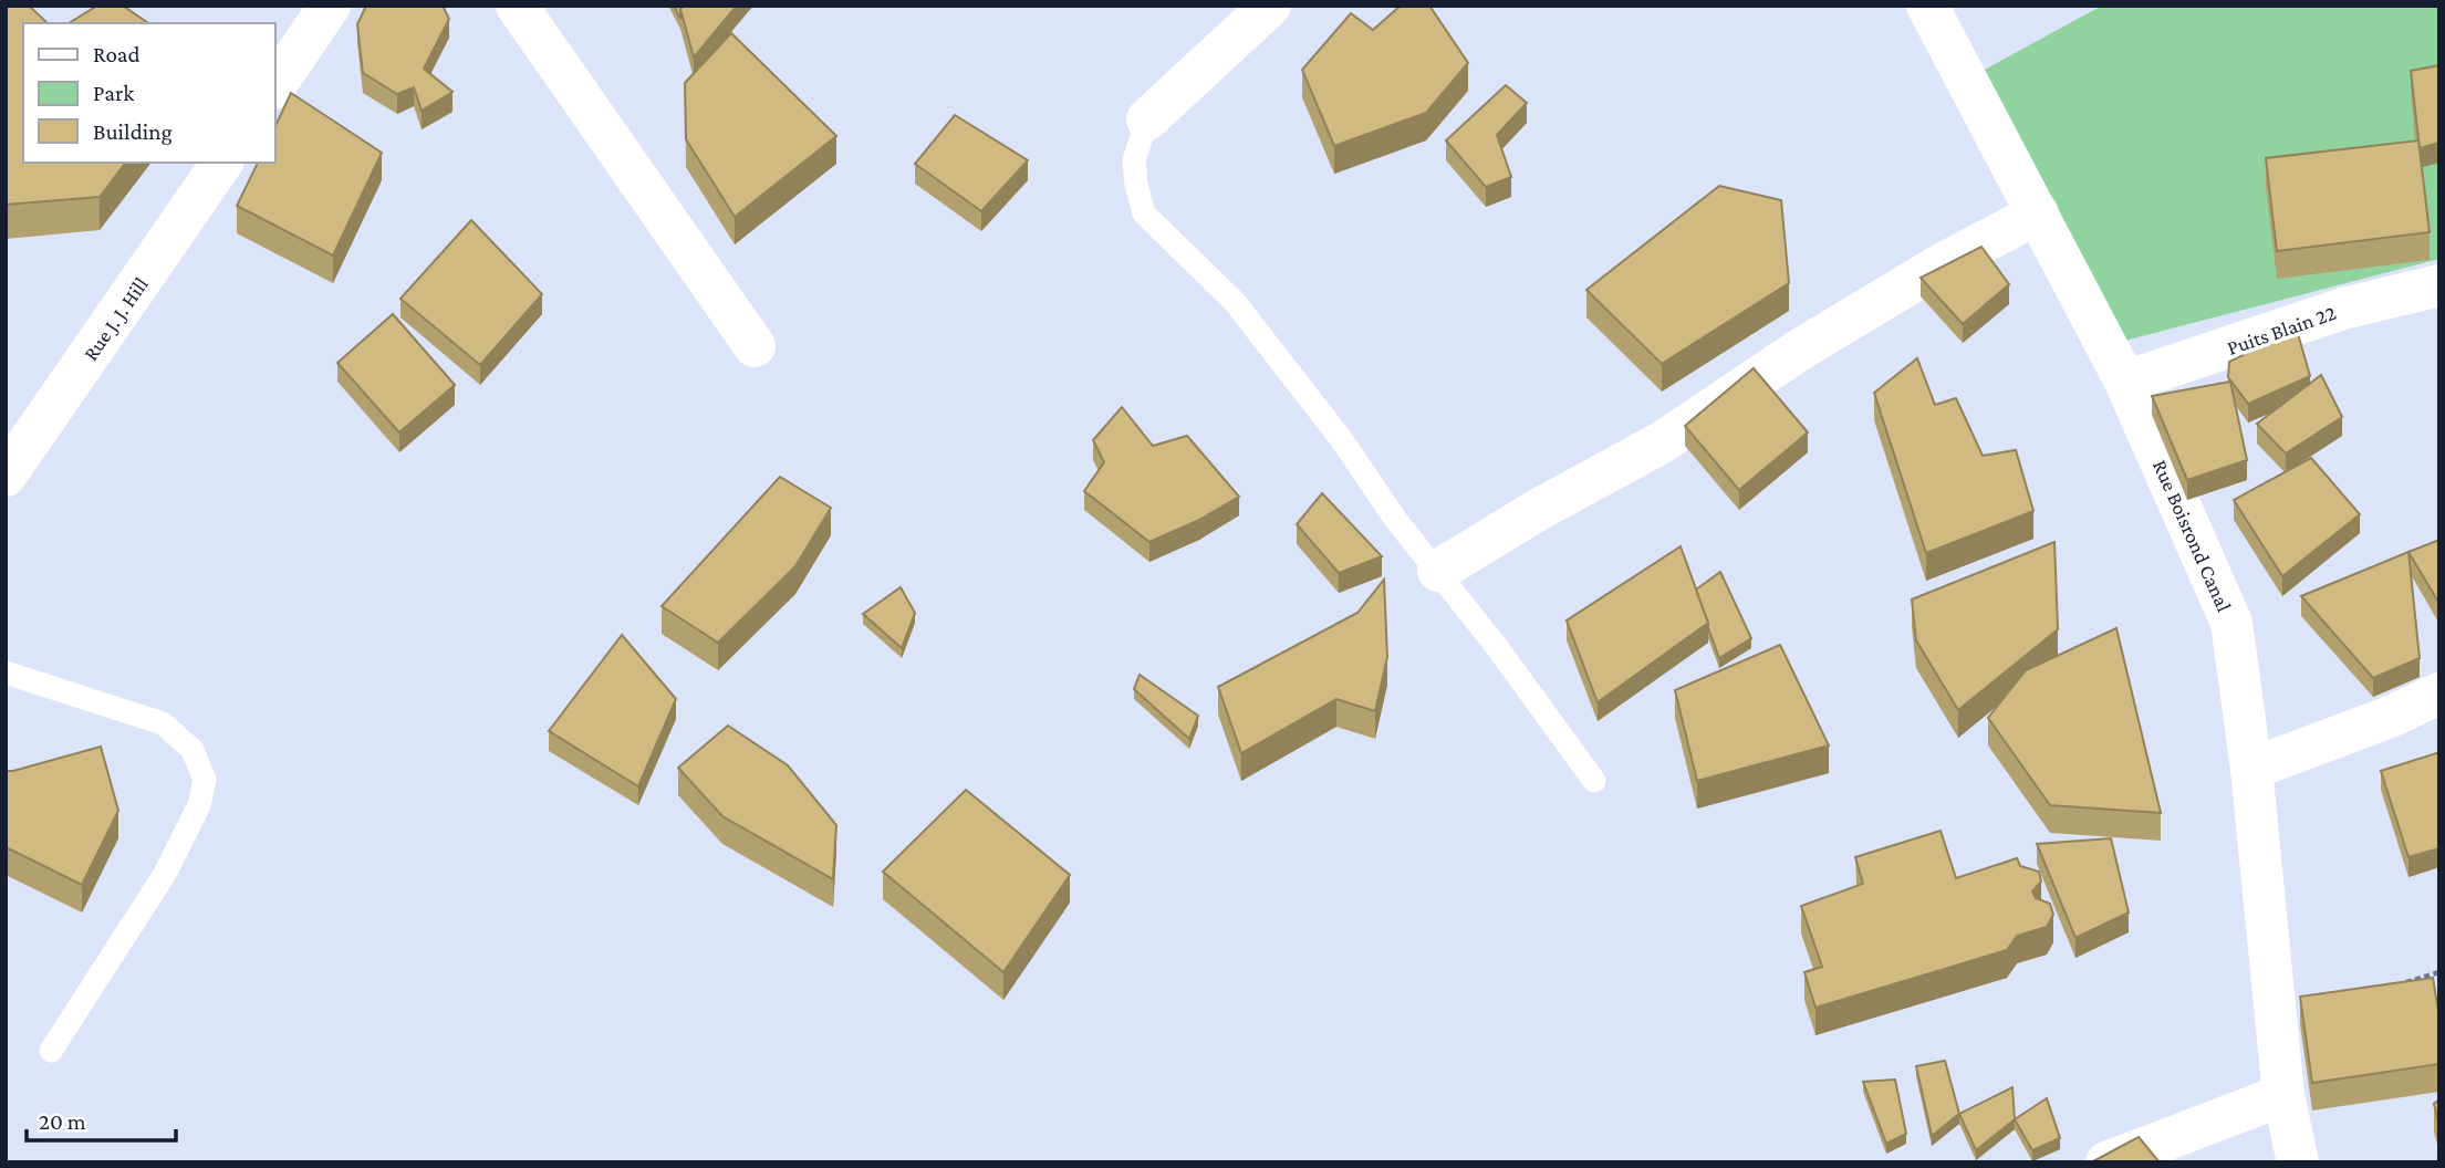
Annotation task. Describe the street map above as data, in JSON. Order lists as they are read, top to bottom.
{
  "streets": {
    "street": ["Rue J. J. Hill", "Puits Blain 22", "Rue Boisrond Canal"]
  },
  "crossings": [
    ["Puits Blain 22", "Rue Boisrond Canal"]
  ],
  "legend": ["Road", "Park", "Building"],
  "scale_bar": "20 m"
}
